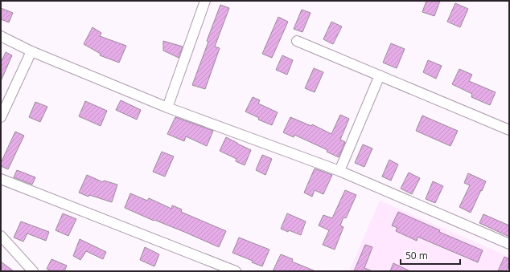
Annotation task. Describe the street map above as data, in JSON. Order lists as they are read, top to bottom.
{
  "scale_bar": "50 m"
}
